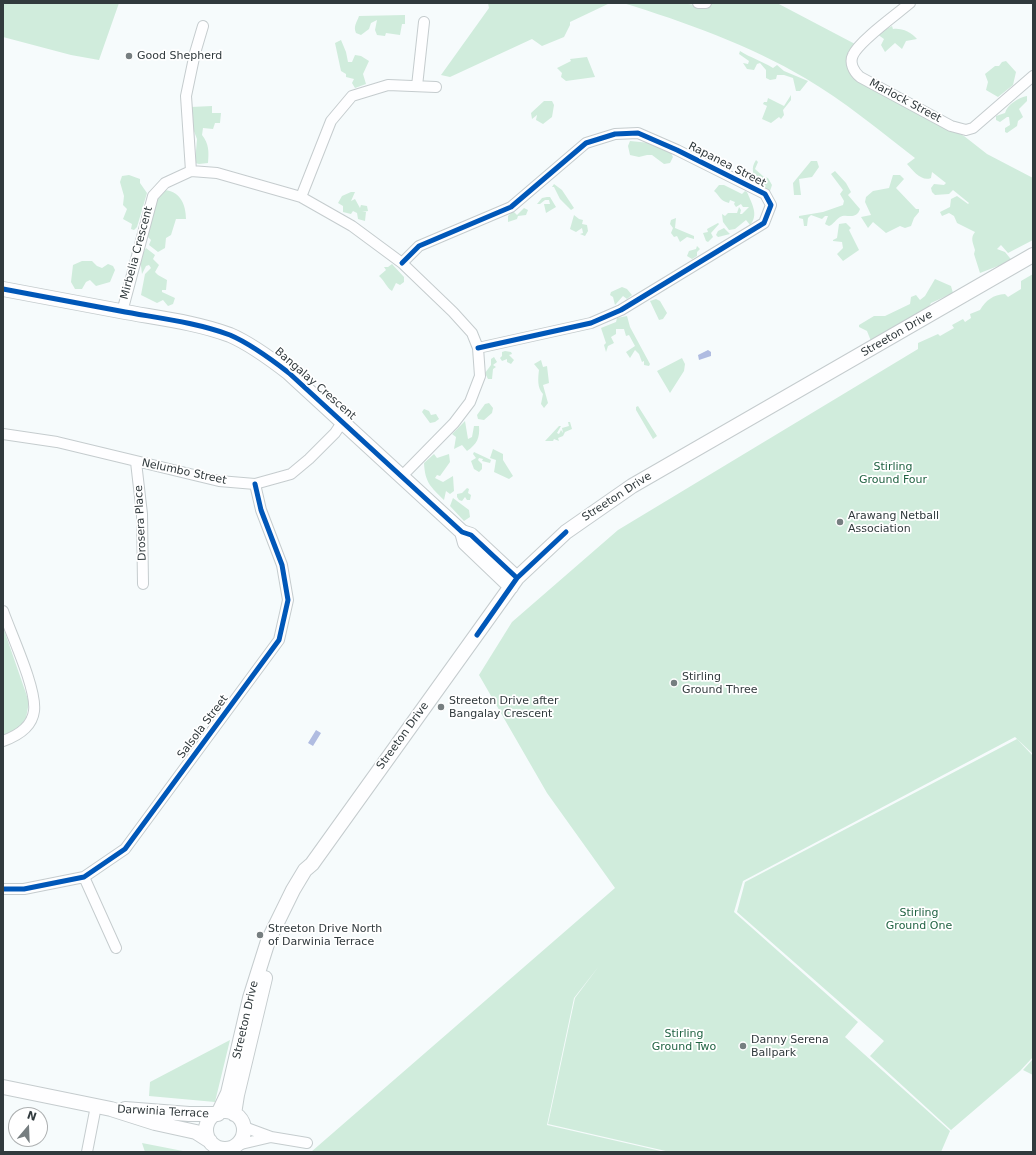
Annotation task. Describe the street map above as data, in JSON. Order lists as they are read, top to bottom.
{
  "streets": {
    "main road": ["Streeton Drive", "Bangalay Crescent", "Darwinia Terrace"],
    "street": [
      "Marlock Street",
      "Rapanea Street",
      "Mirbelia Crescent",
      "Nelumbo Street",
      "Drosera Place",
      "Salsola Street"
    ]
  },
  "crossings": [
    ["Mirbelia Crescent", "Bangalay Crescent"],
    ["Streeton Drive", "Bangalay Crescent"],
    ["Streeton Drive", "Darwinia Terrace"],
    ["Bangalay Crescent", "Nelumbo Street"],
    ["Nelumbo Street", "Drosera Place"],
    ["Nelumbo Street", "Salsola Street"]
  ],
  "parks": ["Stirling Ground Four", "Stirling Ground One", "Stirling Ground Two"],
  "places": [
    "Good Shepherd",
    "Arawang Netball Association",
    "Stirling Ground Three",
    "Streeton Drive after Bangalay Crescent",
    "Streeton Drive North of Darwinia Terrace",
    "Danny Serena Ballpark"
  ],
  "north": "top"
}
